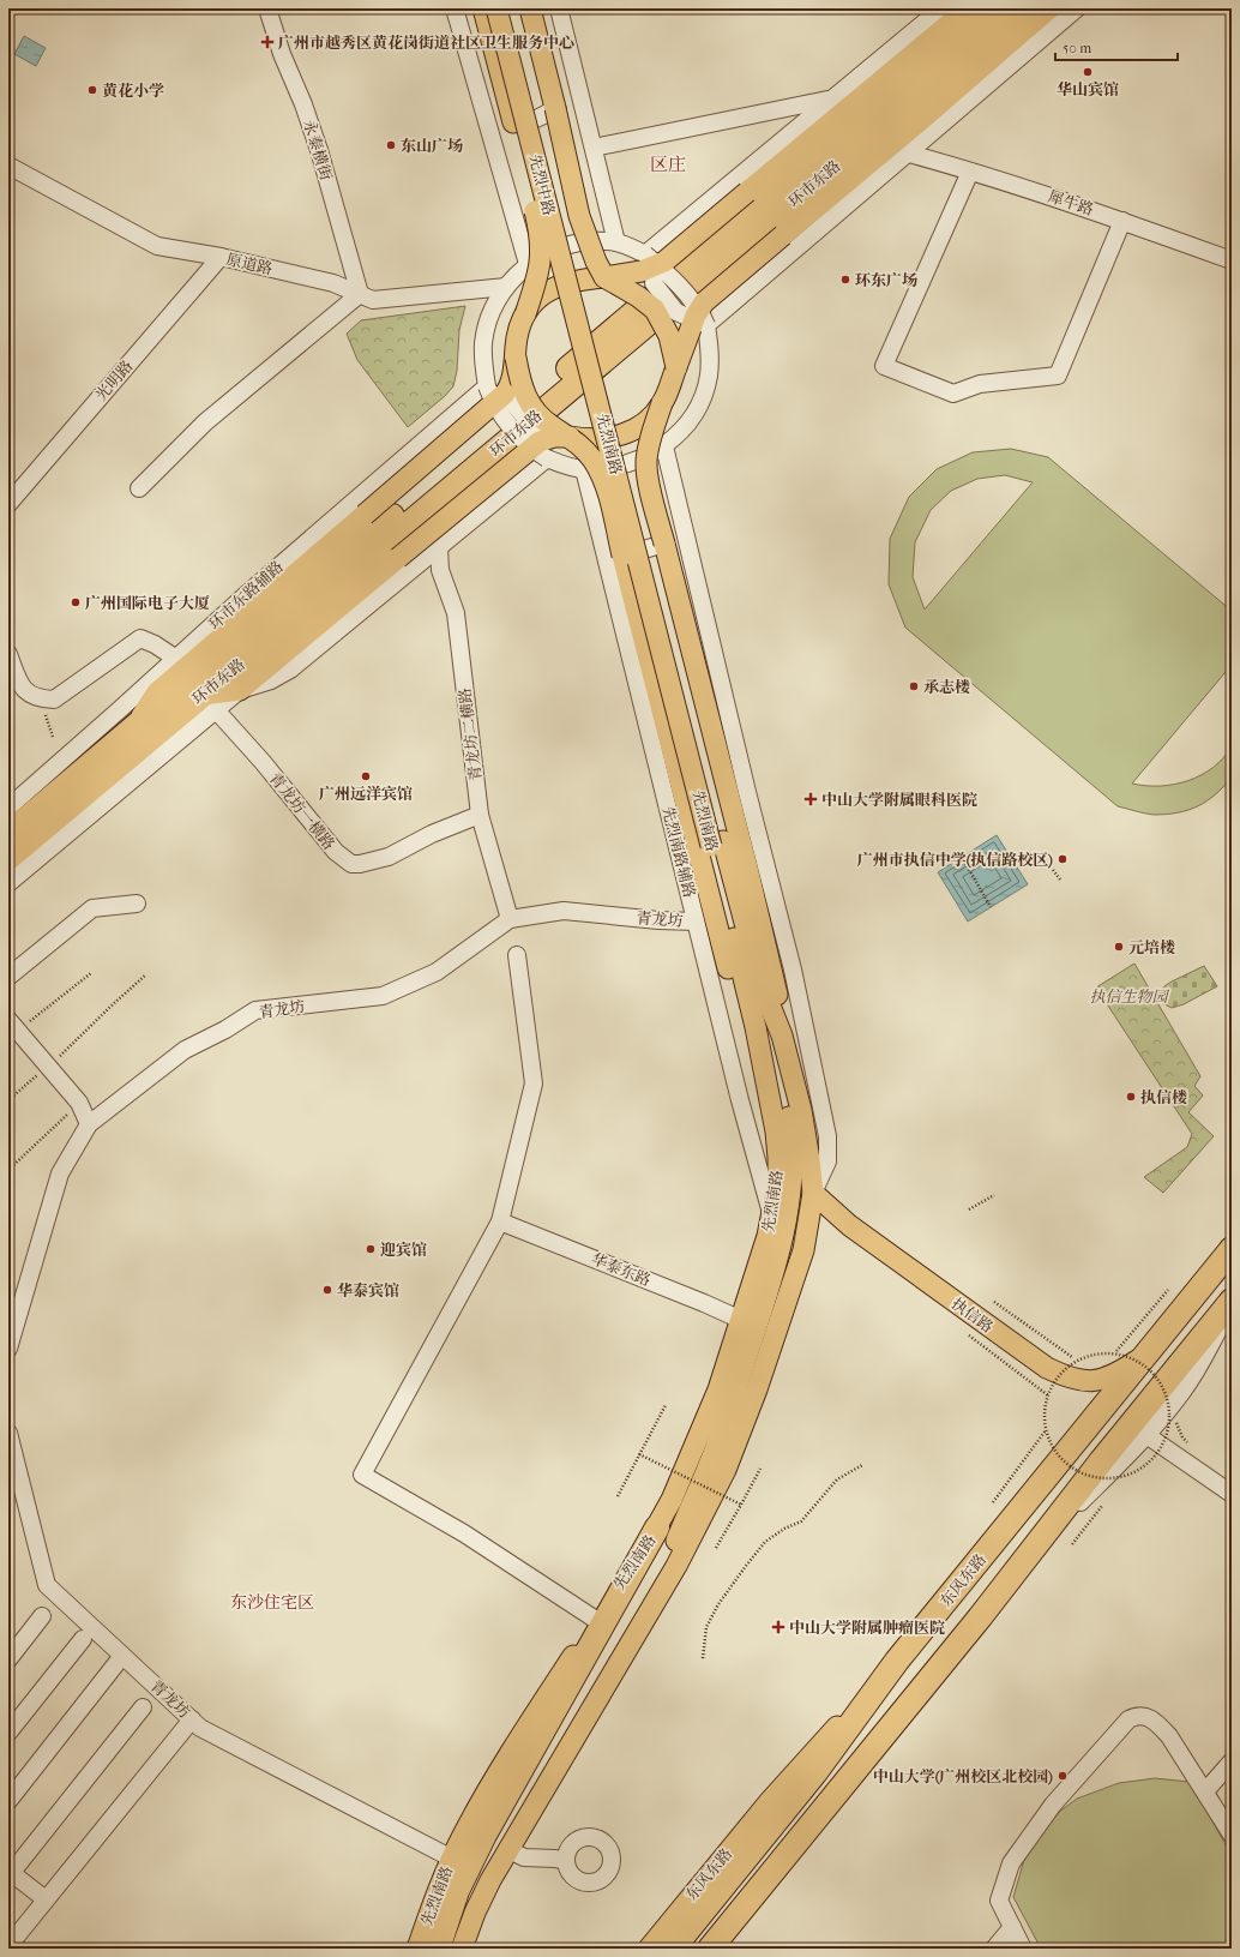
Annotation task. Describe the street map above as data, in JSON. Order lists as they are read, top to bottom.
{
  "streets": {
    "highway": ["环市东路", "东风东路"],
    "main road": ["先烈中路", "先烈南路", "执信路"],
    "street": [
      "永泰横街",
      "犀牛路",
      "原道路",
      "光明路",
      "环市东路辅路",
      "青龙坊二横路",
      "青龙坊一横路",
      "先烈南路辅路",
      "青龙坊",
      "华泰东路"
    ]
  },
  "crossings": [
    ["永泰横街", "原道路"],
    ["环市东路", "环市东路辅路"],
    ["环市东路", "青龙坊一横路"],
    ["先烈中路", "先烈南路"],
    ["原道路", "光明路"],
    ["先烈南路", "先烈南路辅路"],
    ["先烈南路", "青龙坊"],
    ["先烈南路", "华泰东路"],
    ["先烈南路", "执信路"],
    ["青龙坊二横路", "青龙坊一横路"],
    ["青龙坊二横路", "青龙坊"],
    ["先烈南路辅路", "青龙坊"],
    ["执信路", "东风东路"]
  ],
  "districts": ["区庄", "东沙住宅区"],
  "parks": ["执信生物园"],
  "places": {
    "health": ["广州市越秀区黄花岗街道社区卫生服务中心", "中山大学附属眼科医院", "中山大学附属肿瘤医院"],
    "other": [
      "华山宾馆",
      "黄花小学",
      "东山广场",
      "环东广场",
      "广州国际电子大厦",
      "承志楼",
      "广州远洋宾馆",
      "广州市执信中学(执信路校区)",
      "元培楼",
      "执信楼",
      "迎宾馆",
      "华泰宾馆",
      "中山大学(广州校区北校园)"
    ]
  },
  "scale_bar": "50 m"
}
